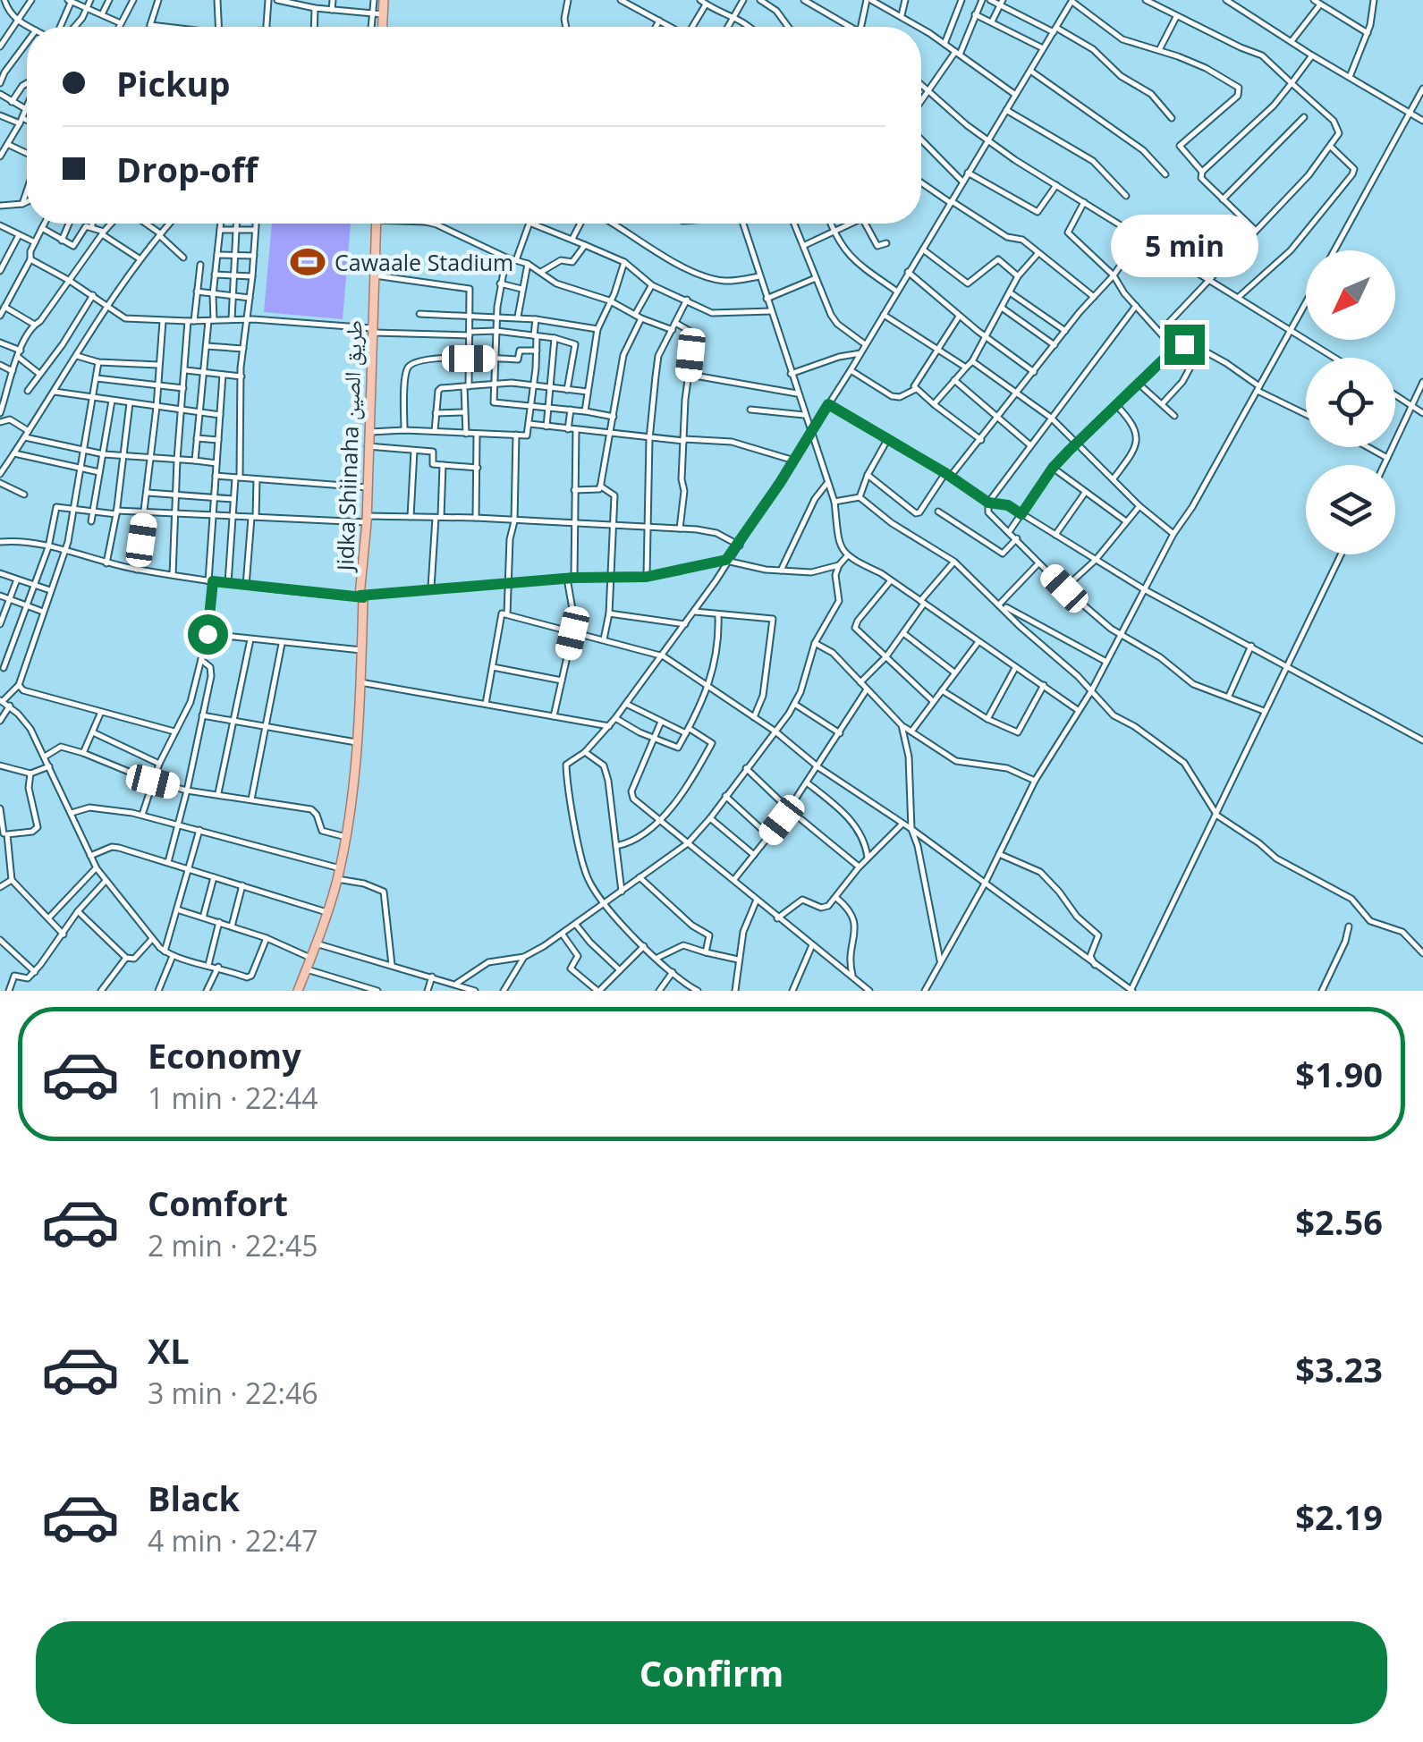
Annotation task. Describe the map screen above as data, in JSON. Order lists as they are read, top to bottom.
{
  "streets": {
    "main road": ["Jidka Shiinaha طريق الصين"]
  },
  "places": {
    "sports": ["Cawaale Stadium"]
  },
  "north": "bottom left",
  "page": {
    "banner": ["Pickup", "Drop-off"],
    "bubble": "5 min",
    "list": [
      {
        "name": "Economy",
        "note": "1 min · 22:44",
        "value": "$1.90"
      },
      {
        "name": "Comfort",
        "note": "2 min · 22:45",
        "value": "$2.56"
      },
      {
        "name": "XL",
        "note": "3 min · 22:46",
        "value": "$3.23"
      },
      {
        "name": "Black",
        "note": "4 min · 22:47",
        "value": "$2.19"
      }
    ],
    "buttons": "Confirm"
  }
}
